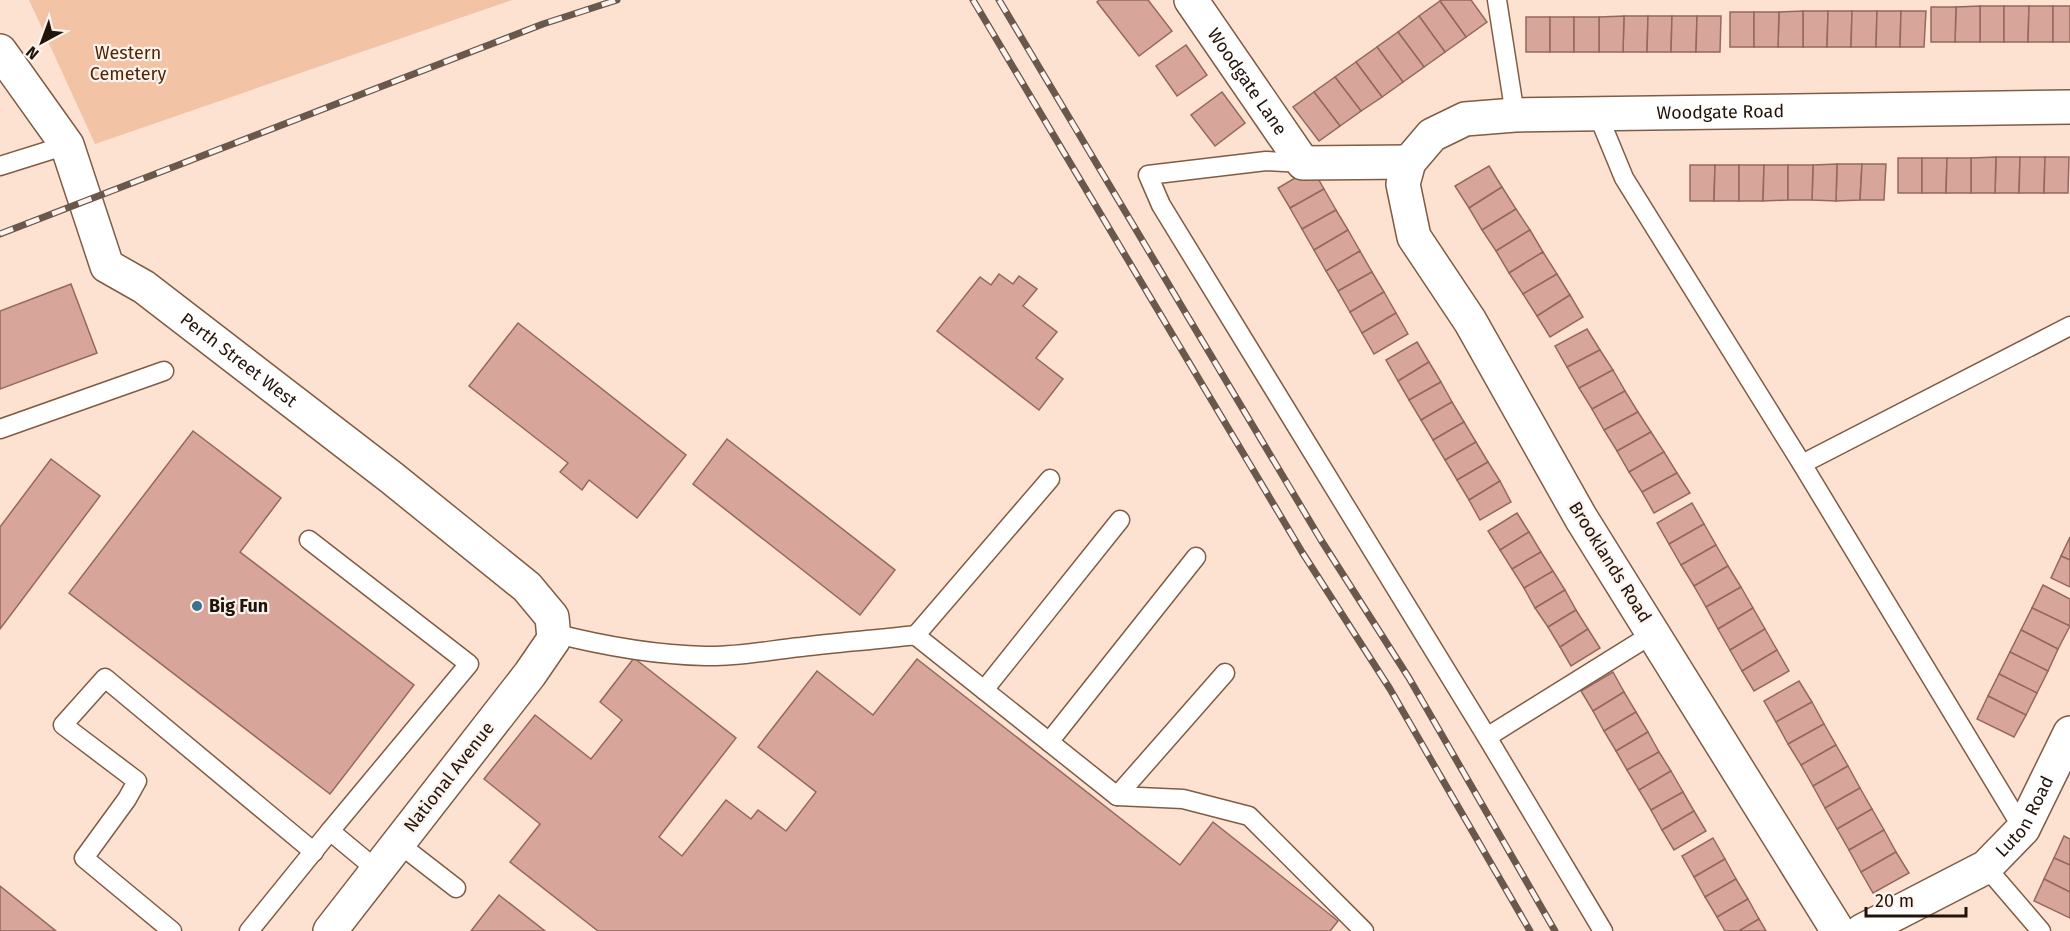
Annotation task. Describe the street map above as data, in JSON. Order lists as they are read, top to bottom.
{
  "streets": {
    "street": [
      "Woodgate Lane",
      "Woodgate Road",
      "Perth Street West",
      "Brooklands Road",
      "National Avenue",
      "Luton Road"
    ]
  },
  "crossings": [
    ["Woodgate Lane", "Woodgate Road"],
    ["Woodgate Lane", "Brooklands Road"],
    ["Woodgate Road", "Brooklands Road"],
    ["Perth Street West", "National Avenue"]
  ],
  "parks": ["Western Cemetery"],
  "places": ["Big Fun"],
  "scale_bar": "20 m",
  "north": "bottom left"
}
